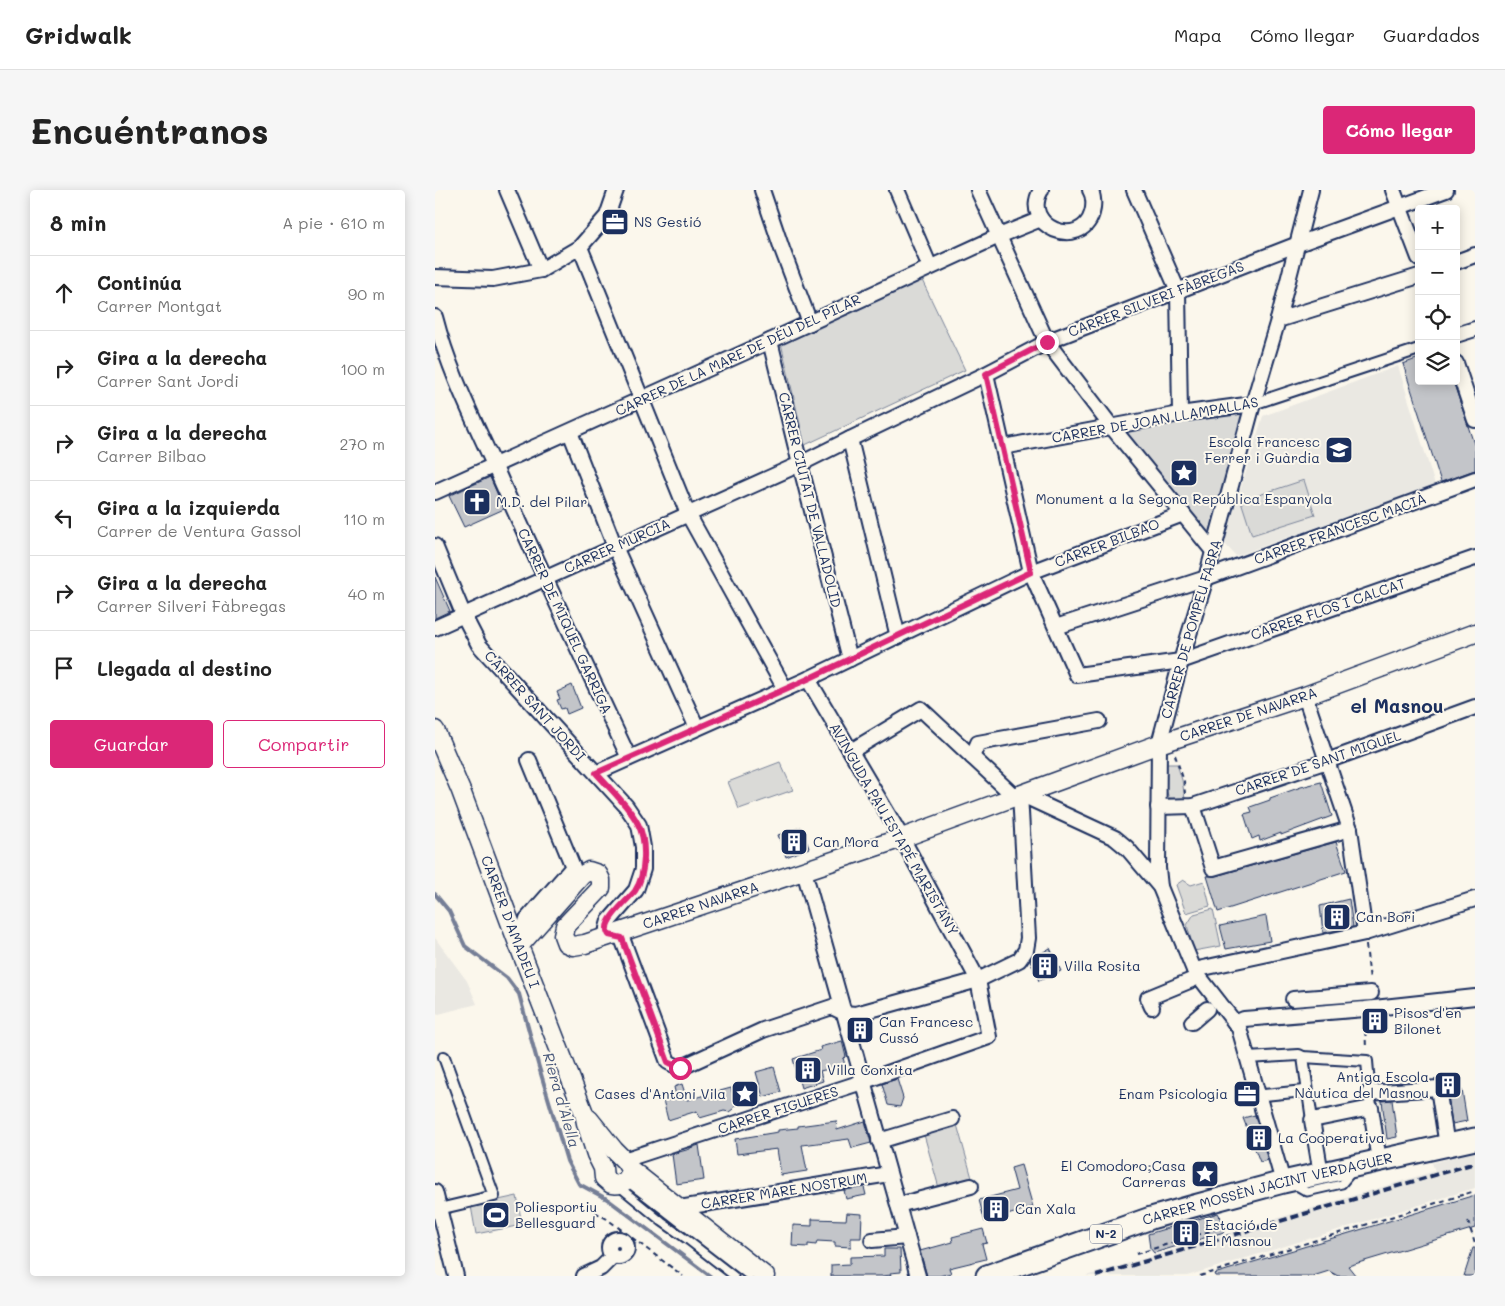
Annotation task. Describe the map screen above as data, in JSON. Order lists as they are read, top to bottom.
{
  "streets": {
    "main road": ["CARRER MOSSÈN JACINT VERDAGUER", "N-2"],
    "street": [
      "CARRER SILVERI FÀBREGAS",
      "CARRER DE LA MARE DE DÉU DEL PILAR",
      "CARRER DE JOAN LLAMPALLAS",
      "CARRER CIUTAT DE VALLADOLID",
      "CARRER FRANCESC MACIÀ",
      "CARRER BILBAO",
      "CARRER MURCIA",
      "CARRER FLOS I CALCAT",
      "CARRER DE MIQUEL GARRIGA",
      "CARRER DE POMPEU FABRA",
      "CARRER SANT JORDI",
      "CARRER DE NAVARRA",
      "CARRER DE SANT MIQUEL",
      "AVINGUDA PAU ESTAPÉ MARISTANY",
      "CARRER NAVARRA",
      "CARRER D'AMADEU I",
      "CARRER FIGUERES",
      "CARRER MARE NOSTRUM"
    ]
  },
  "crossings": [
    ["CARRER SILVERI FÀBREGAS", "CARRER CIUTAT DE VALLADOLID"],
    ["CARRER SILVERI FÀBREGAS", "CARRER MURCIA"],
    ["CARRER SILVERI FÀBREGAS", "CARRER DE POMPEU FABRA"],
    ["CARRER DE LA MARE DE DÉU DEL PILAR", "CARRER CIUTAT DE VALLADOLID"],
    ["CARRER DE LA MARE DE DÉU DEL PILAR", "CARRER DE MIQUEL GARRIGA"],
    ["CARRER DE JOAN LLAMPALLAS", "CARRER DE POMPEU FABRA"],
    ["CARRER CIUTAT DE VALLADOLID", "CARRER BILBAO"],
    ["CARRER CIUTAT DE VALLADOLID", "CARRER MURCIA"],
    ["CARRER FRANCESC MACIÀ", "CARRER FLOS I CALCAT"],
    ["CARRER FRANCESC MACIÀ", "CARRER DE POMPEU FABRA"],
    ["CARRER BILBAO", "CARRER DE MIQUEL GARRIGA"],
    ["CARRER BILBAO", "CARRER SANT JORDI"],
    ["CARRER BILBAO", "AVINGUDA PAU ESTAPÉ MARISTANY"],
    ["CARRER MURCIA", "CARRER DE MIQUEL GARRIGA"],
    ["CARRER MURCIA", "CARRER SANT JORDI"],
    ["CARRER FLOS I CALCAT", "CARRER DE POMPEU FABRA"],
    ["CARRER DE POMPEU FABRA", "CARRER DE NAVARRA"],
    ["CARRER DE POMPEU FABRA", "CARRER DE SANT MIQUEL"],
    ["CARRER SANT JORDI", "CARRER NAVARRA"],
    ["CARRER DE NAVARRA", "CARRER NAVARRA"],
    ["AVINGUDA PAU ESTAPÉ MARISTANY", "CARRER NAVARRA"],
    ["AVINGUDA PAU ESTAPÉ MARISTANY", "CARRER FIGUERES"],
    ["CARRER NAVARRA", "CARRER D'AMADEU I"],
    ["CARRER D'AMADEU I", "CARRER FIGUERES"],
    ["CARRER D'AMADEU I", "CARRER MARE NOSTRUM"]
  ],
  "districts": ["el Masnou"],
  "water": ["Riera d'Alella"],
  "places": {
    "office": ["NS Gestió", "Enam Psicologia"],
    "school or university": ["Escola Francesc Ferrer i Guàrdia"],
    "place": ["Monument a la Segona República Espanyola", "Cases d'Antoni Vila", "El Comodoro;Casa Carreras"],
    "church": ["M.D. del Pilar"],
    "building": [
      "Can Mora",
      "Can Bori",
      "Villa Rosita",
      "Pisos d'en Bilonet",
      "Can Francesc Cussó",
      "Villa Conxita",
      "Antiga Escola Nàutica del Masnou",
      "La Cooperativa",
      "Can Xala",
      "Estació de El Masnou"
    ],
    "sports": ["Poliesportiu Bellesguard"]
  },
  "page": {
    "header": "Gridwalk",
    "nav": ["Mapa", "Cómo llegar", "Guardados"],
    "buttons": [
      "Cómo llegar",
      ["Guardar", "Compartir"]
    ],
    "title": "Encuéntranos",
    "heading": ["8 min", "A pie · 610 m"],
    "map_buttons": ["+", "−"],
    "list": [
      ["Continúa", "Carrer Montgat", "90 m"],
      ["Gira a la derecha", "Carrer Sant Jordi", "100 m"],
      ["Gira a la derecha", "Carrer Bilbao", "270 m"],
      ["Gira a la izquierda", "Carrer de Ventura Gassol", "110 m"],
      ["Gira a la derecha", "Carrer Silveri Fàbregas", "40 m"],
      "Llegada al destino"
    ]
  }
}
